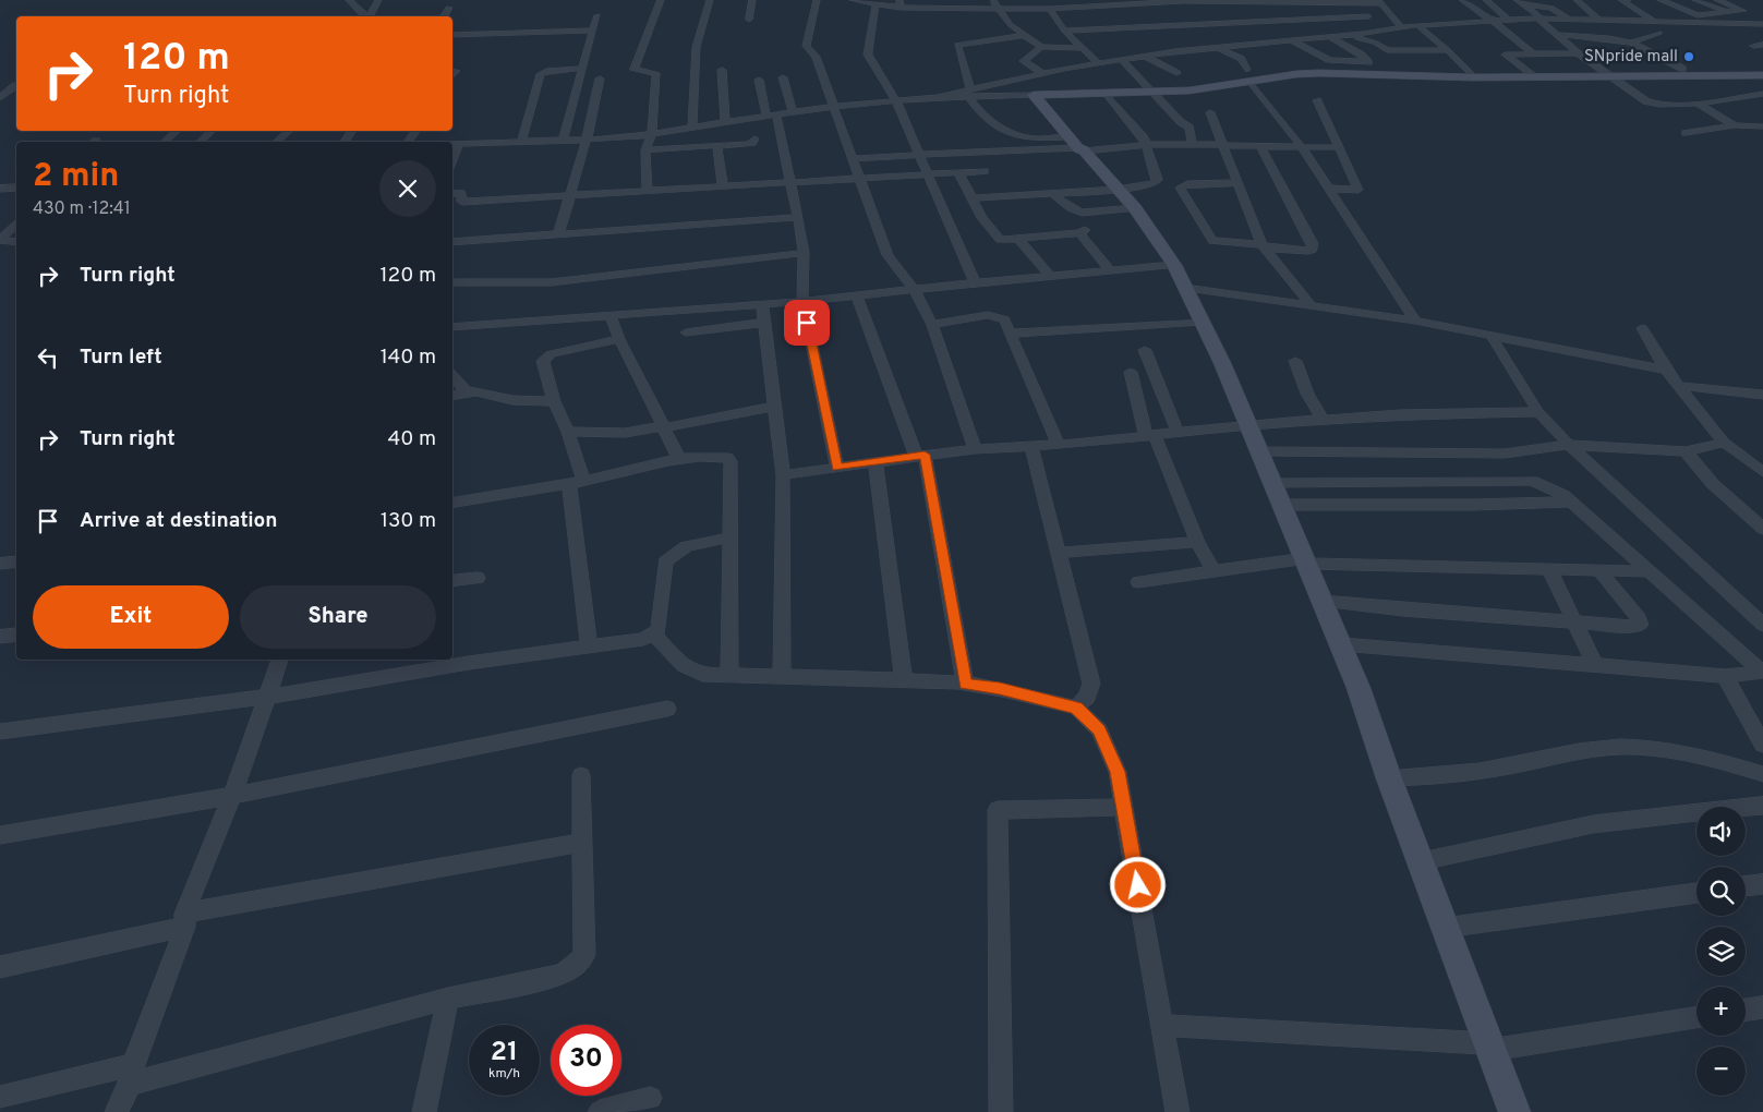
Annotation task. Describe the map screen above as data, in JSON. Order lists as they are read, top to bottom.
{
  "places": ["SNpride mall"],
  "page": {
    "turn": ["120 m", "Turn right"],
    "heading": ["2 min", "430 m · 12:41"],
    "list": [
      {
        "name": "Turn right",
        "value": "120 m"
      },
      {
        "name": "Turn left",
        "value": "140 m"
      },
      {
        "name": "Turn right",
        "value": "40 m"
      },
      {
        "name": "Arrive at destination",
        "value": "130 m"
      }
    ],
    "buttons": ["Exit", "Share"],
    "map_buttons": ["+", "−"],
    "speed": "21 km/h",
    "limit": "30"
  }
}
